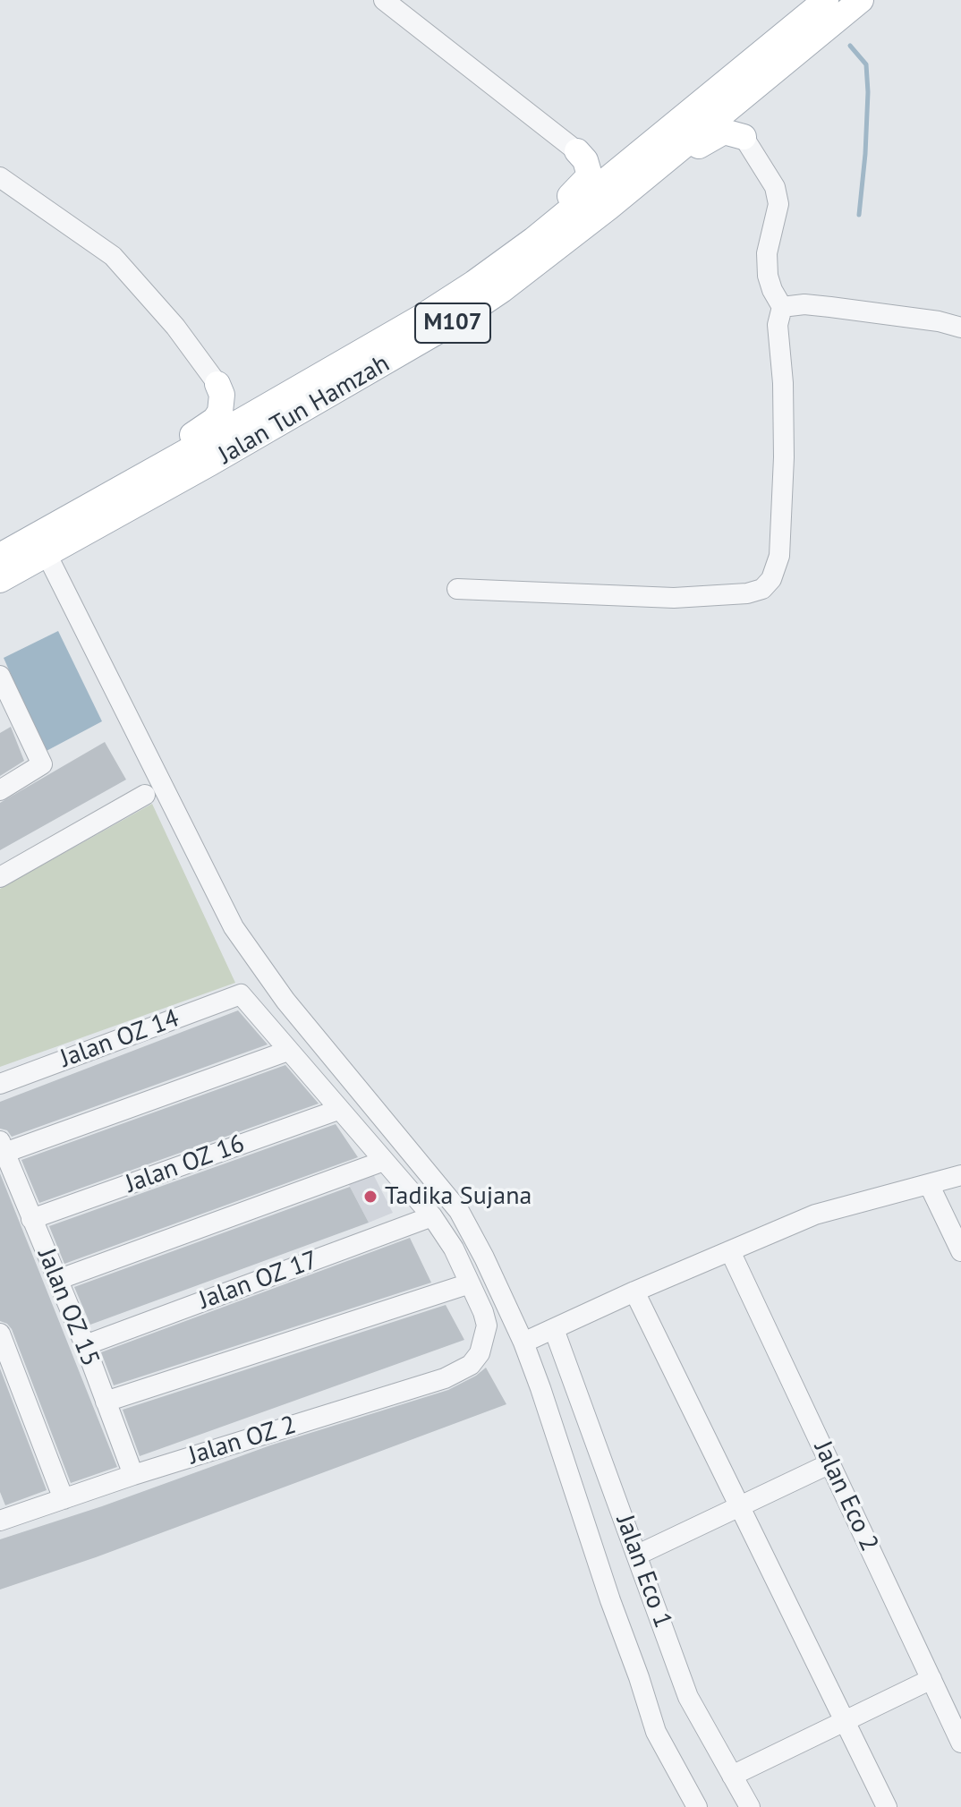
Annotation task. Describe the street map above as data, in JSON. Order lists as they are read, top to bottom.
{
  "streets": {
    "main road": ["M107", "Jalan Tun Hamzah"],
    "street": [
      "Jalan OZ 14",
      "Jalan OZ 16",
      "Jalan OZ 17",
      "Jalan OZ 15",
      "Jalan OZ 2",
      "Jalan Eco 2",
      "Jalan Eco 1"
    ]
  },
  "crossings": [
    ["Jalan OZ 16", "Jalan OZ 15"],
    ["Jalan OZ 17", "Jalan OZ 15"],
    ["Jalan OZ 15", "Jalan OZ 2"]
  ],
  "places": ["Tadika Sujana"]
}
